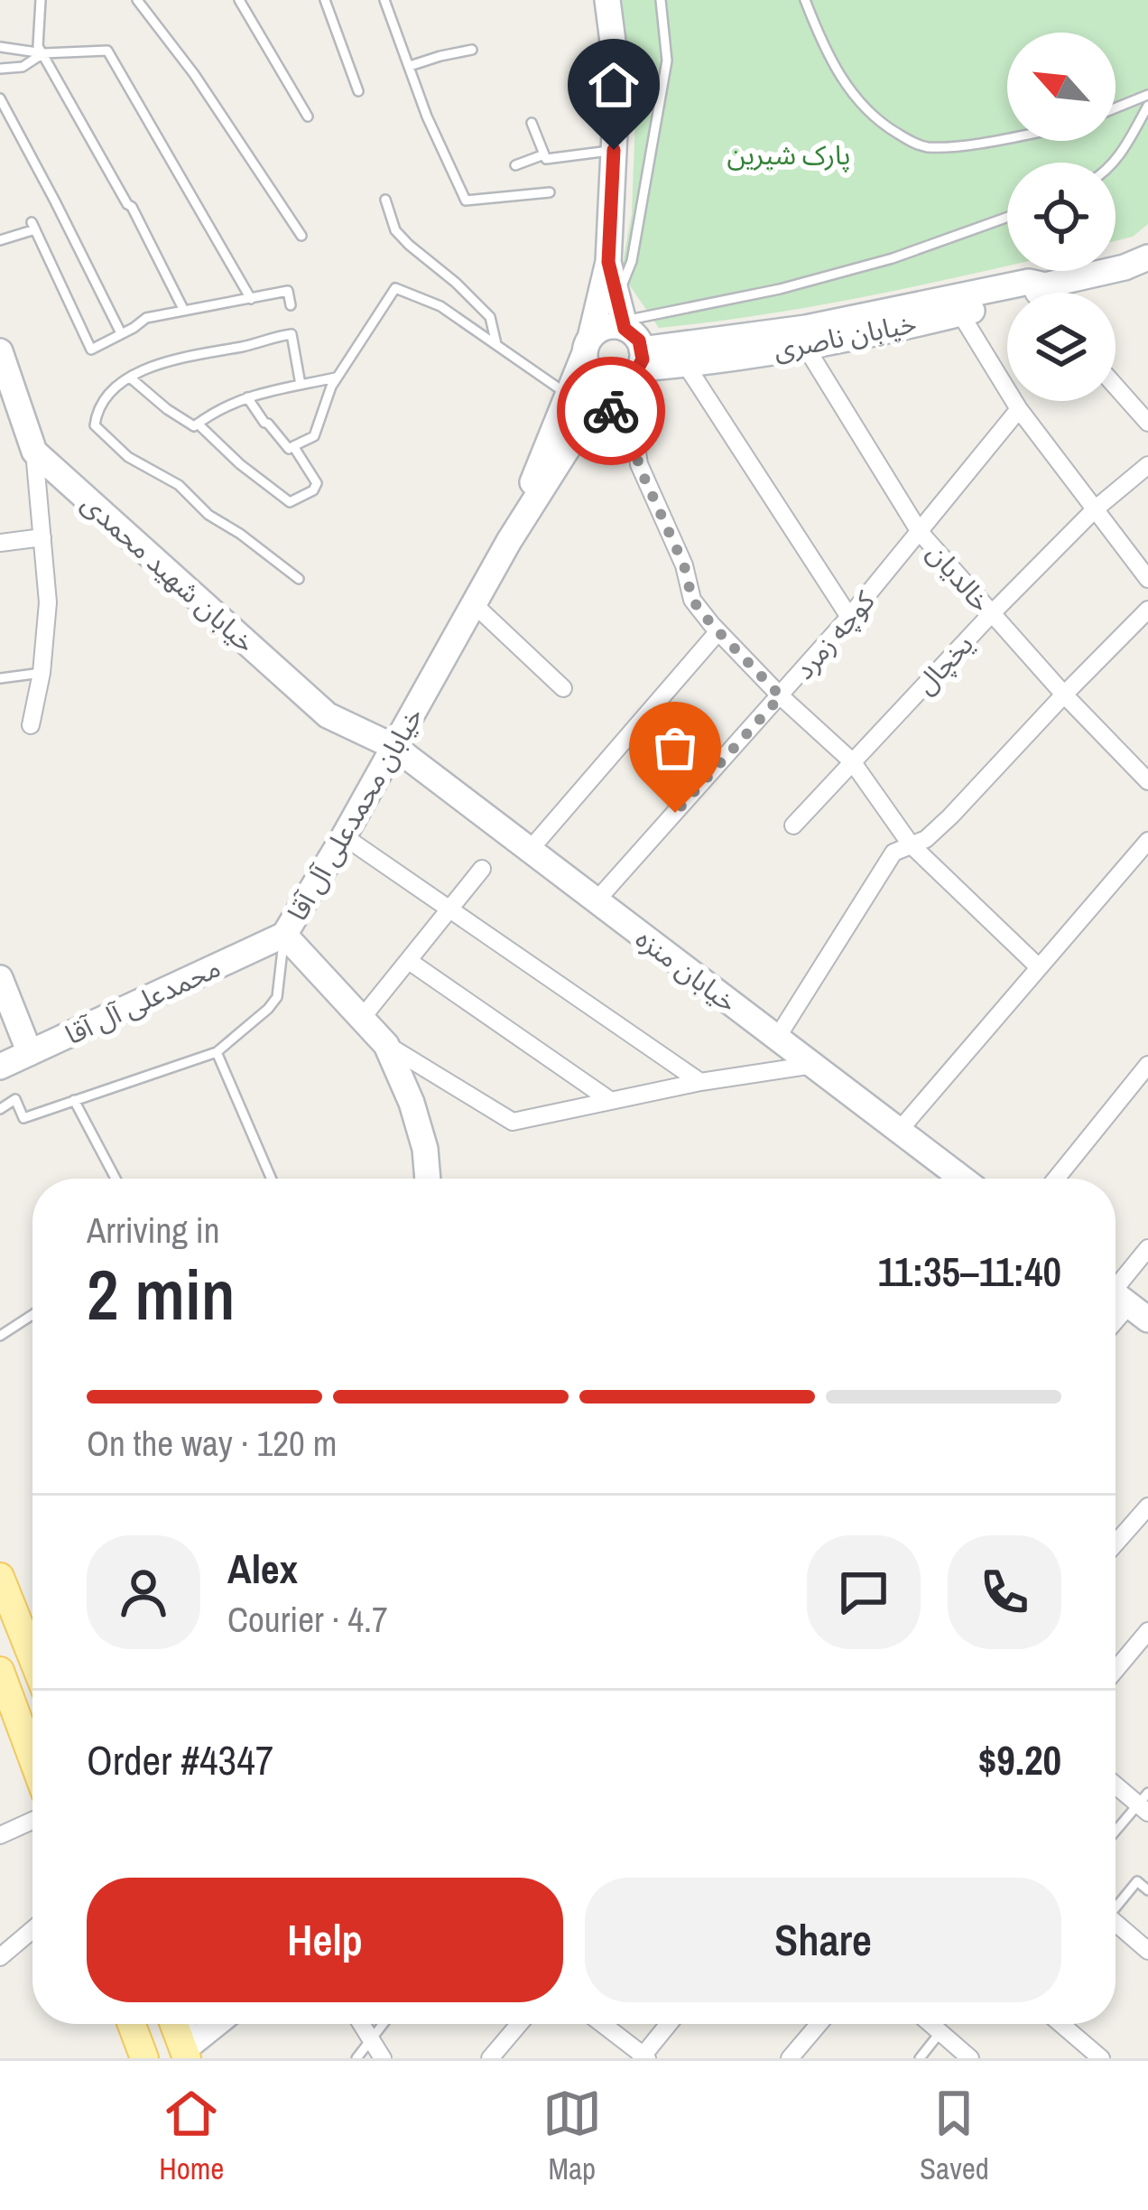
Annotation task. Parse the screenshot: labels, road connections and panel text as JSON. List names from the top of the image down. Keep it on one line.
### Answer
{"streets":{"street":["خیابان ناصری","خیابان شهید محمدی","خالدیان","کوچه زمرد","یخچال","خیابان محمدعلی آل آقا","خیابان منزه","محمدعلی آل آقا"]},"crossings":[["خیابان ناصری","خالدیان"],["خیابان شهید محمدی","خیابان محمدعلی آل آقا"],["خیابان شهید محمدی","خیابان منزه"],["خالدیان","کوچه زمرد"],["خالدیان","یخچال"],["کوچه زمرد","خیابان منزه"],["خیابان محمدعلی آل آقا","خیابان منزه"],["خیابان محمدعلی آل آقا","محمدعلی آل آقا"]],"parks":["پارک شیرین"],"north":"top left","page":{"heading":["2 min","Arriving in","11:35–11:40"],"panel":["Alex","Courier · 4.7","Order #4347","$9.20"],"bar":"On the way · 120 m","buttons":["Help","Share"],"tabs":["Home","Map","Saved"]}}
